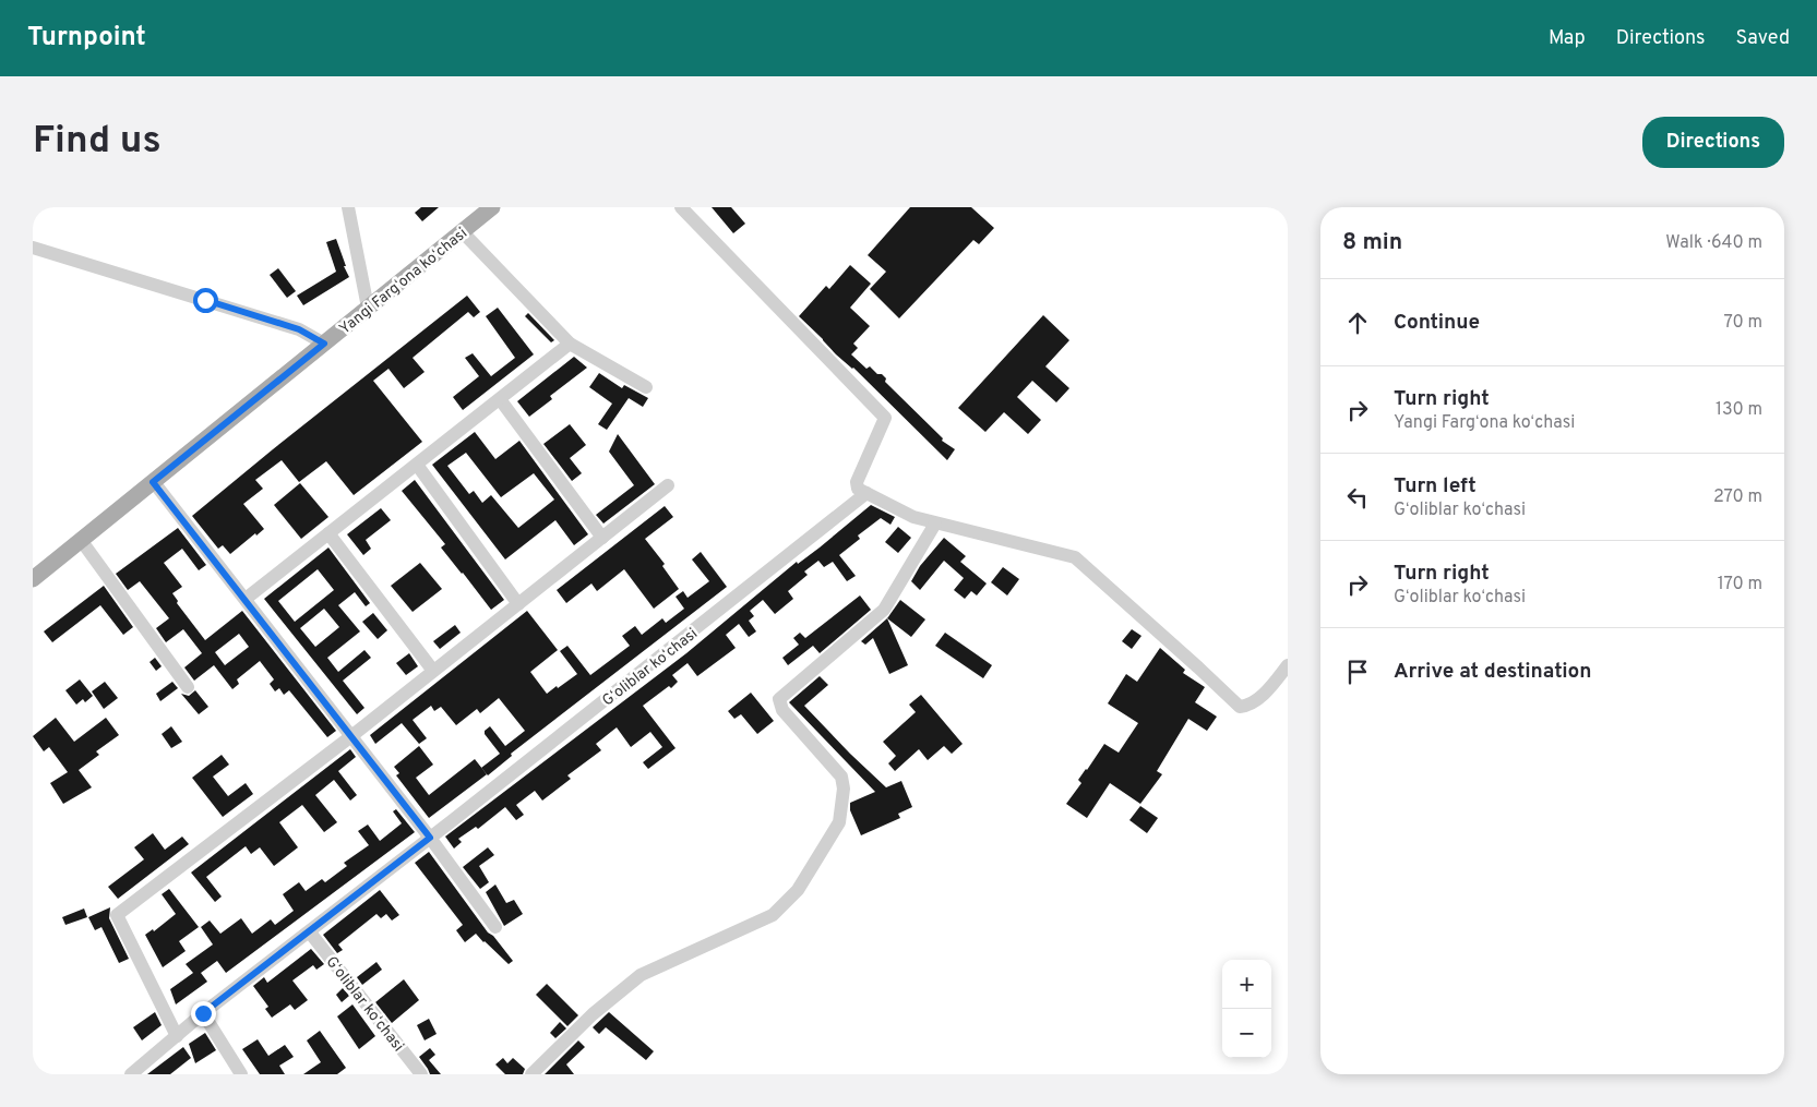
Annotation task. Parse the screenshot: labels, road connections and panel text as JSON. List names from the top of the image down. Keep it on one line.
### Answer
{"streets":{"main road":["Yangi Fargʻona koʻchasi"],"street":["Gʻoliblar koʻchasi"]},"page":{"header":"Turnpoint","nav":["Map","Directions","Saved"],"buttons":"Directions","title":"Find us","heading":["8 min","Walk · 640 m"],"list":[["Continue","70 m"],["Turn right","Yangi Fargʻona koʻchasi","130 m"],["Turn left","Gʻoliblar koʻchasi","270 m"],["Turn right","Gʻoliblar koʻchasi","170 m"],"Arrive at destination"],"map_buttons":["+","−"]}}
